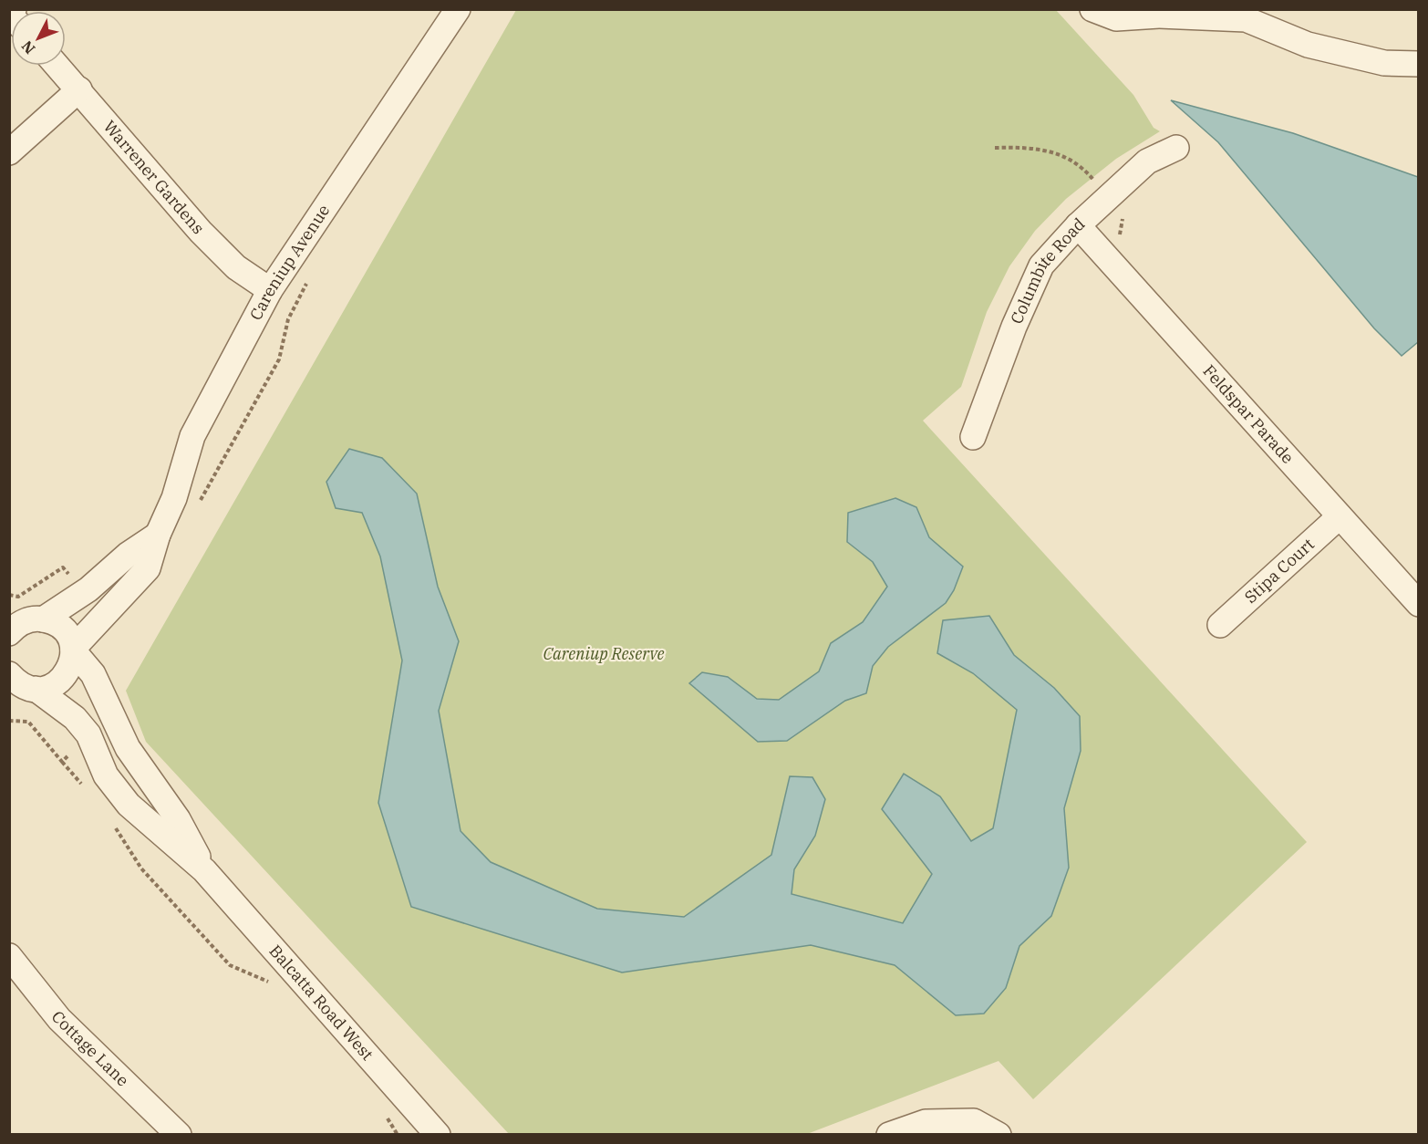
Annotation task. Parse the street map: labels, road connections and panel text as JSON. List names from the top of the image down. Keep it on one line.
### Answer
{"streets":{"street":["Warrener Gardens","Careniup Avenue","Columbite Road","Feldspar Parade","Stipa Court","Balcatta Road West","Cottage Lane"]},"crossings":[["Warrener Gardens","Careniup Avenue"],["Careniup Avenue","Balcatta Road West"],["Columbite Road","Feldspar Parade"],["Feldspar Parade","Stipa Court"]],"parks":["Careniup Reserve"],"north":"bottom left"}
